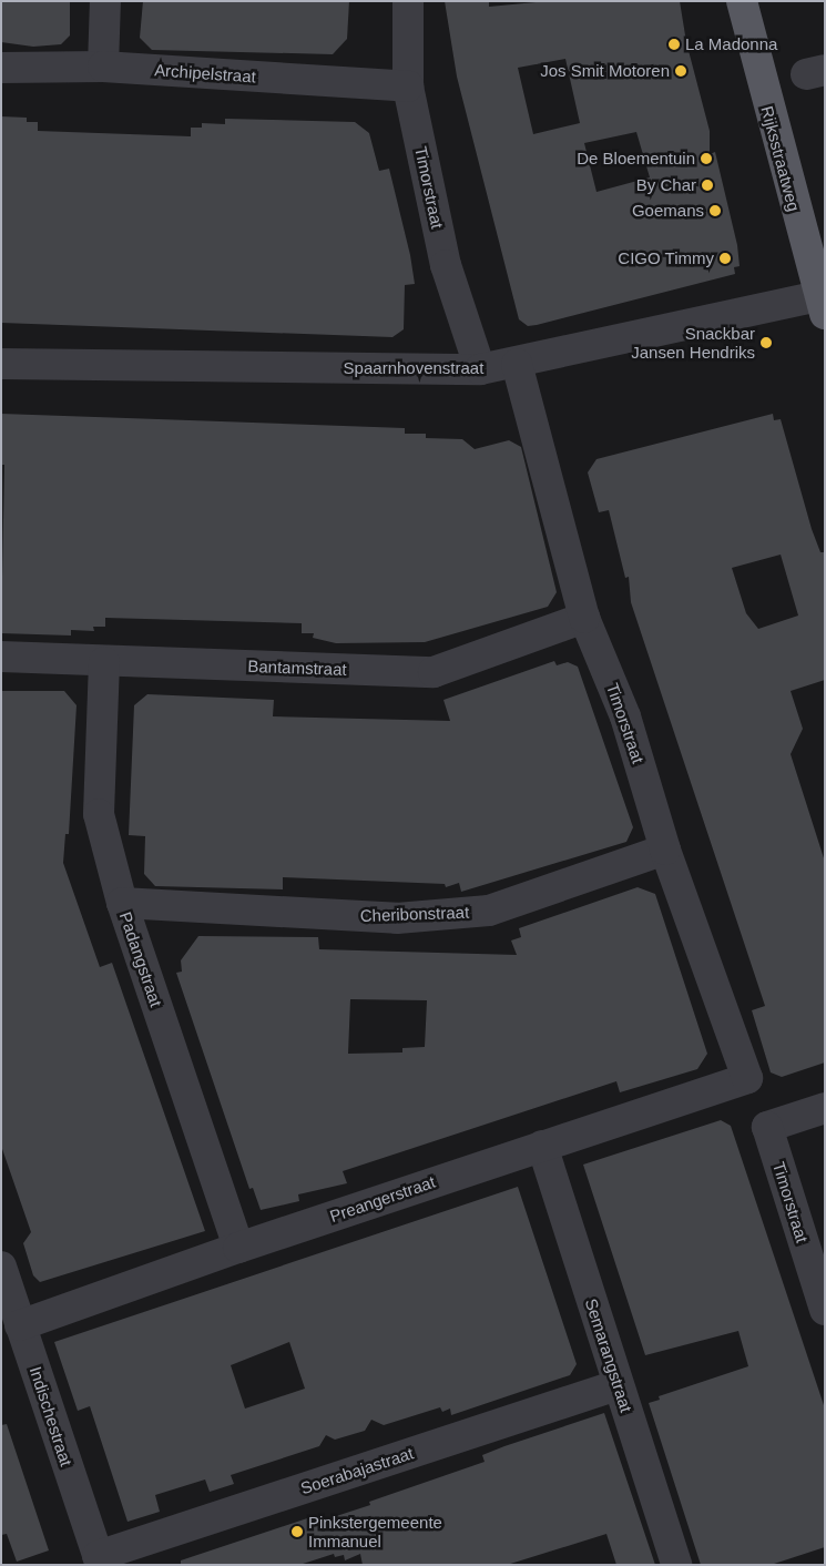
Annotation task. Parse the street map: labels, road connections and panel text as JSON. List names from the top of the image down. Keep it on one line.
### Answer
{"streets":{"main road":["Rijksstraatweg"],"street":["Archipelstraat","Timorstraat","Spaarnhovenstraat","Bantamstraat","Cheribonstraat","Padangstraat","Preangerstraat","Semarangstraat","Indischestraat","Soerabajastraat"]},"crossings":[["Archipelstraat","Timorstraat"],["Rijksstraatweg","Spaarnhovenstraat"],["Timorstraat","Spaarnhovenstraat"],["Timorstraat","Bantamstraat"],["Timorstraat","Cheribonstraat"],["Timorstraat","Preangerstraat"],["Bantamstraat","Padangstraat"],["Cheribonstraat","Padangstraat"],["Padangstraat","Preangerstraat"],["Preangerstraat","Semarangstraat"],["Preangerstraat","Indischestraat"],["Semarangstraat","Soerabajastraat"],["Indischestraat","Soerabajastraat"]],"places":["La Madonna","Jos Smit Motoren","De Bloementuin","By Char","Goemans","CIGO Timmy","Snackbar Jansen Hendriks","Pinkstergemeente Immanuel"]}
